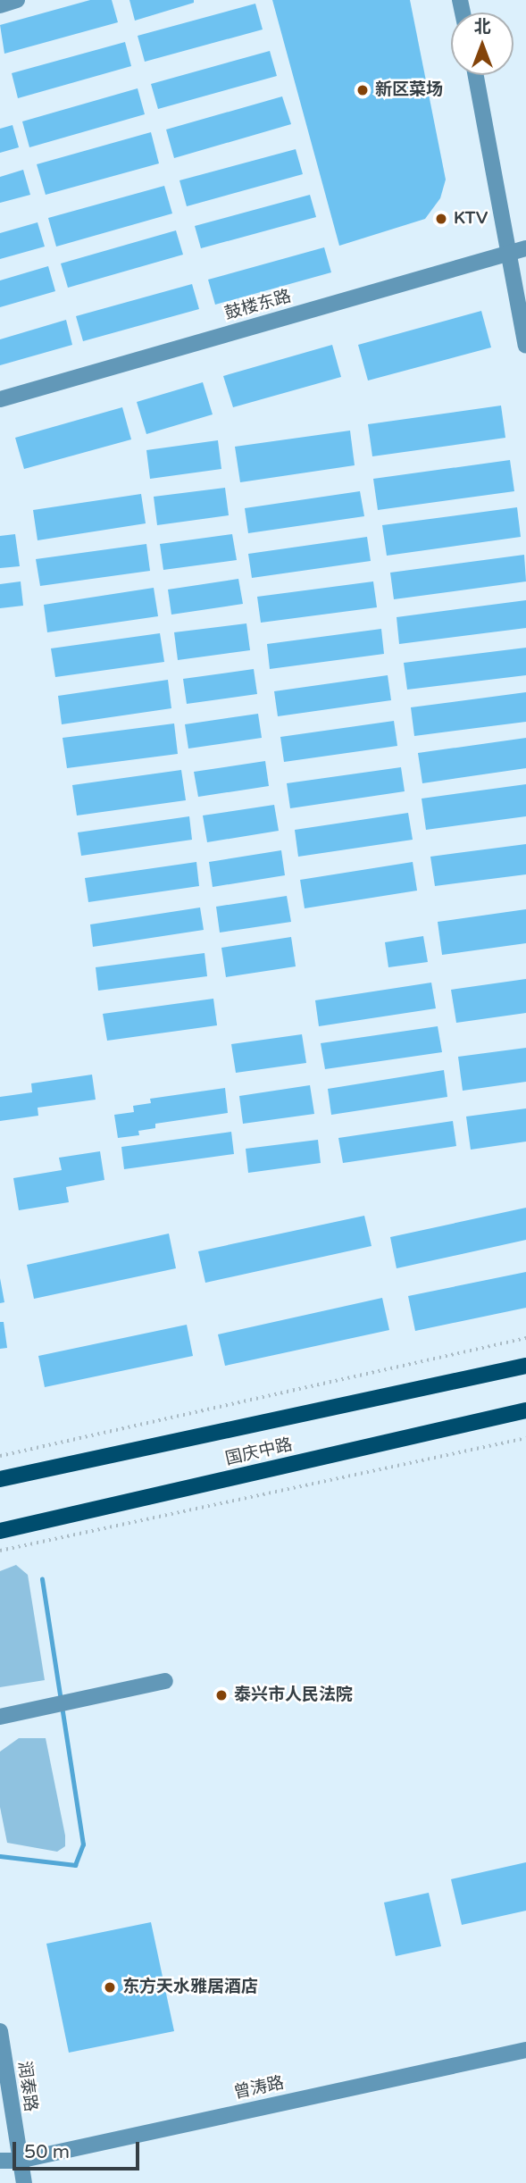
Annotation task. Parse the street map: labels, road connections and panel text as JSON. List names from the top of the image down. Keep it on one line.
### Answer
{"streets":{"main road":["国庆中路"],"street":["鼓楼东路","润泰路","曾涛路"]},"crossings":[["润泰路","曾涛路"]],"places":["新区菜场","KTV","泰兴市人民法院","东方天水雅居酒店"],"scale_bar":"50 m","north":"top"}
